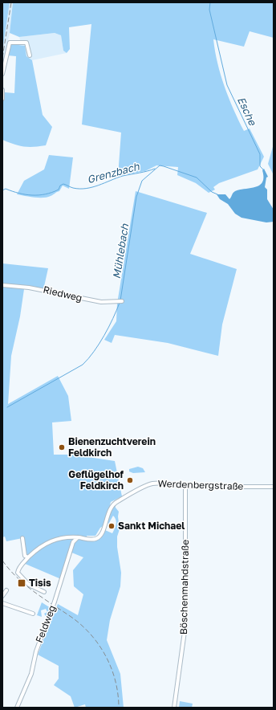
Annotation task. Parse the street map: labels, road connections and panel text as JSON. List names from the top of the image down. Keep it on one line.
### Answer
{"streets":{"street":["Riedweg","Werdenbergstraße","Böschenmahdstraße","Feldweg"]},"crossings":[["Werdenbergstraße","Böschenmahdstraße"]],"water":["Esche","Grenzbach","Mühlebach"],"places":{"other":["Bienenzuchtverein Feldkirch","Geflügelhof Feldkirch","Sankt Michael"],"transit":["Tisis"]}}
